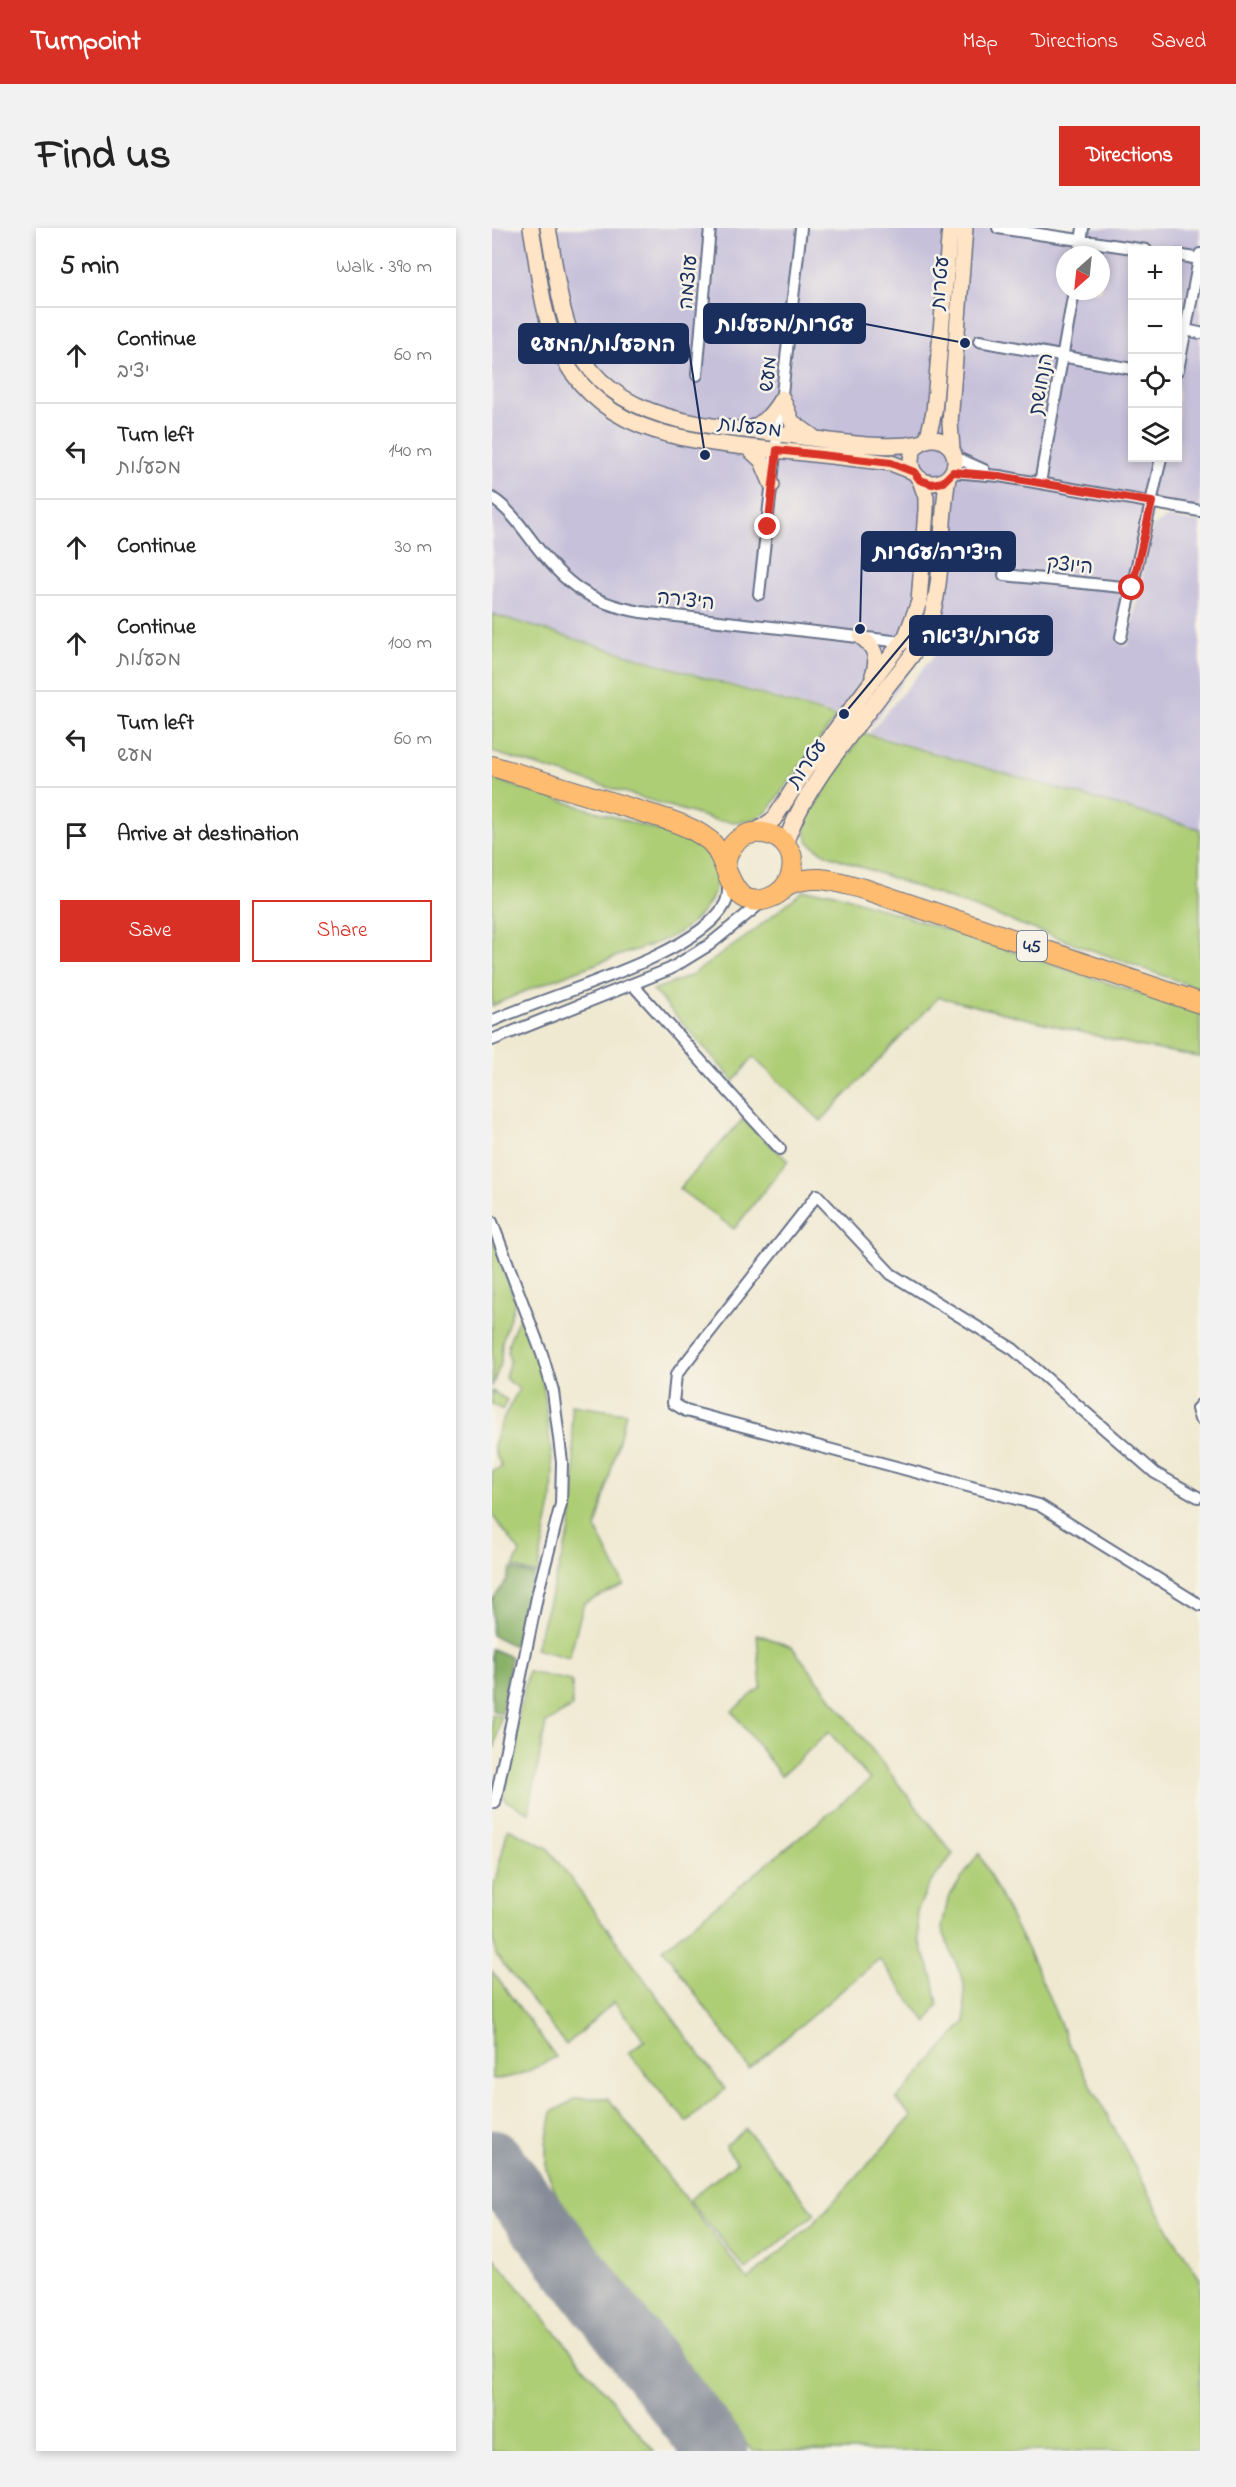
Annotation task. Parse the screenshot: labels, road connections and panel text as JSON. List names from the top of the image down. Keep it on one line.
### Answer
{"streets":{"highway":["45"],"street":["עוצמה","עטרות","מעש","הנחושת","מפעלות","היוצק","היצירה"]},"crossings":[["עטרות","מפעלות"],["עטרות","היצירה"],["עטרות","45"],["מעש","מפעלות"]],"places":["עטרות/מפעלות","המפעלות/המעש","היצירה/עטרות","עטרות/יציאה"],"north":"bottom left","page":{"header":"Turnpoint","nav":["Map","Directions","Saved"],"title":"Find us","buttons":["Directions",["Save","Share"]],"heading":["5 min","Walk · 390 m"],"map_buttons":["+","−"],"list":[["Continue","יציב","60 m"],["Turn left","מפעלות","140 m"],["Continue","30 m"],["Continue","מפעלות","100 m"],["Turn left","מעש","60 m"],"Arrive at destination"]}}
